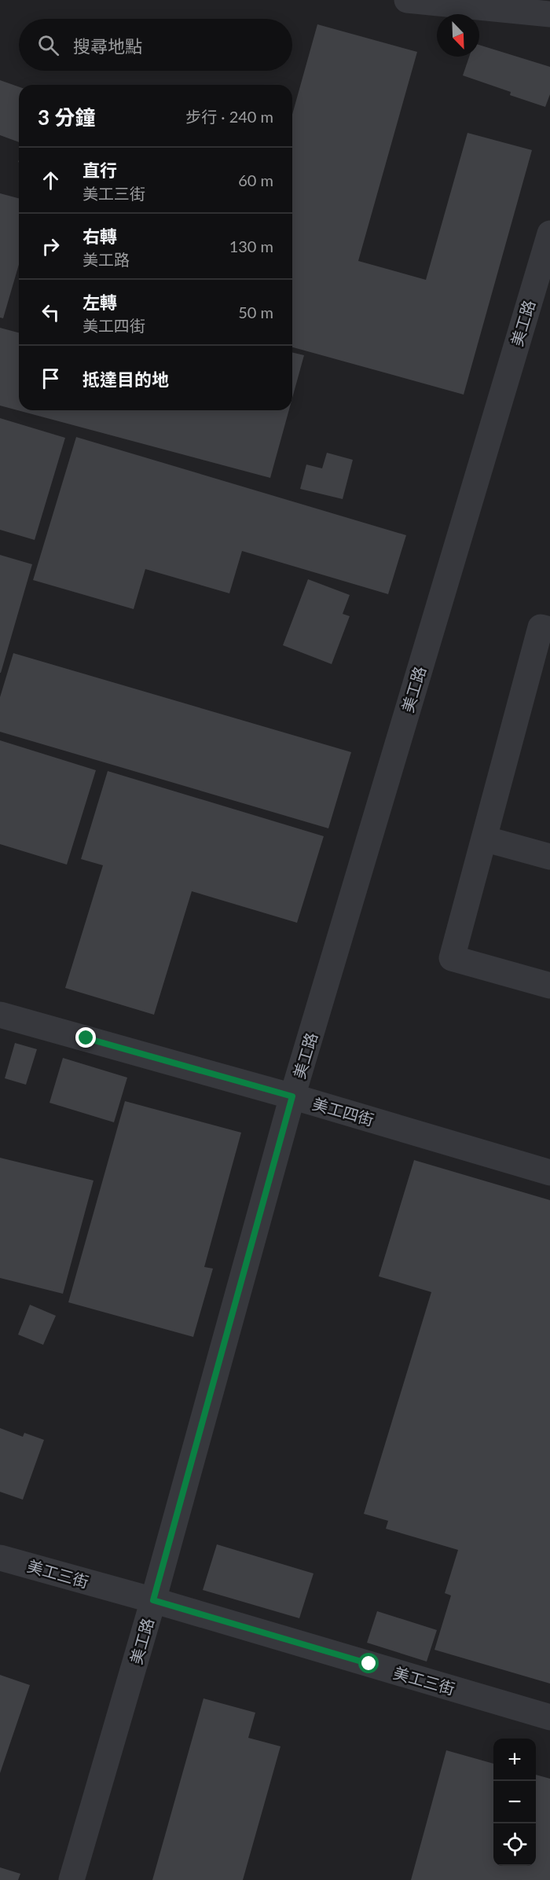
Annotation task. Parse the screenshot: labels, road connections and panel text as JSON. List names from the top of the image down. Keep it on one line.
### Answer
{"streets":{"street":["美工路","美工四街","美工三街"]},"crossings":[["美工路","美工四街"],["美工路","美工三街"]],"north":"bottom right","page":{"search":"搜尋地點","heading":["3 分鐘","步行 · 240 m"],"list":[["直行","美工三街","60 m"],["右轉","美工路","130 m"],["左轉","美工四街","50 m"],"抵達目的地"],"map_buttons":["+","−"]}}
